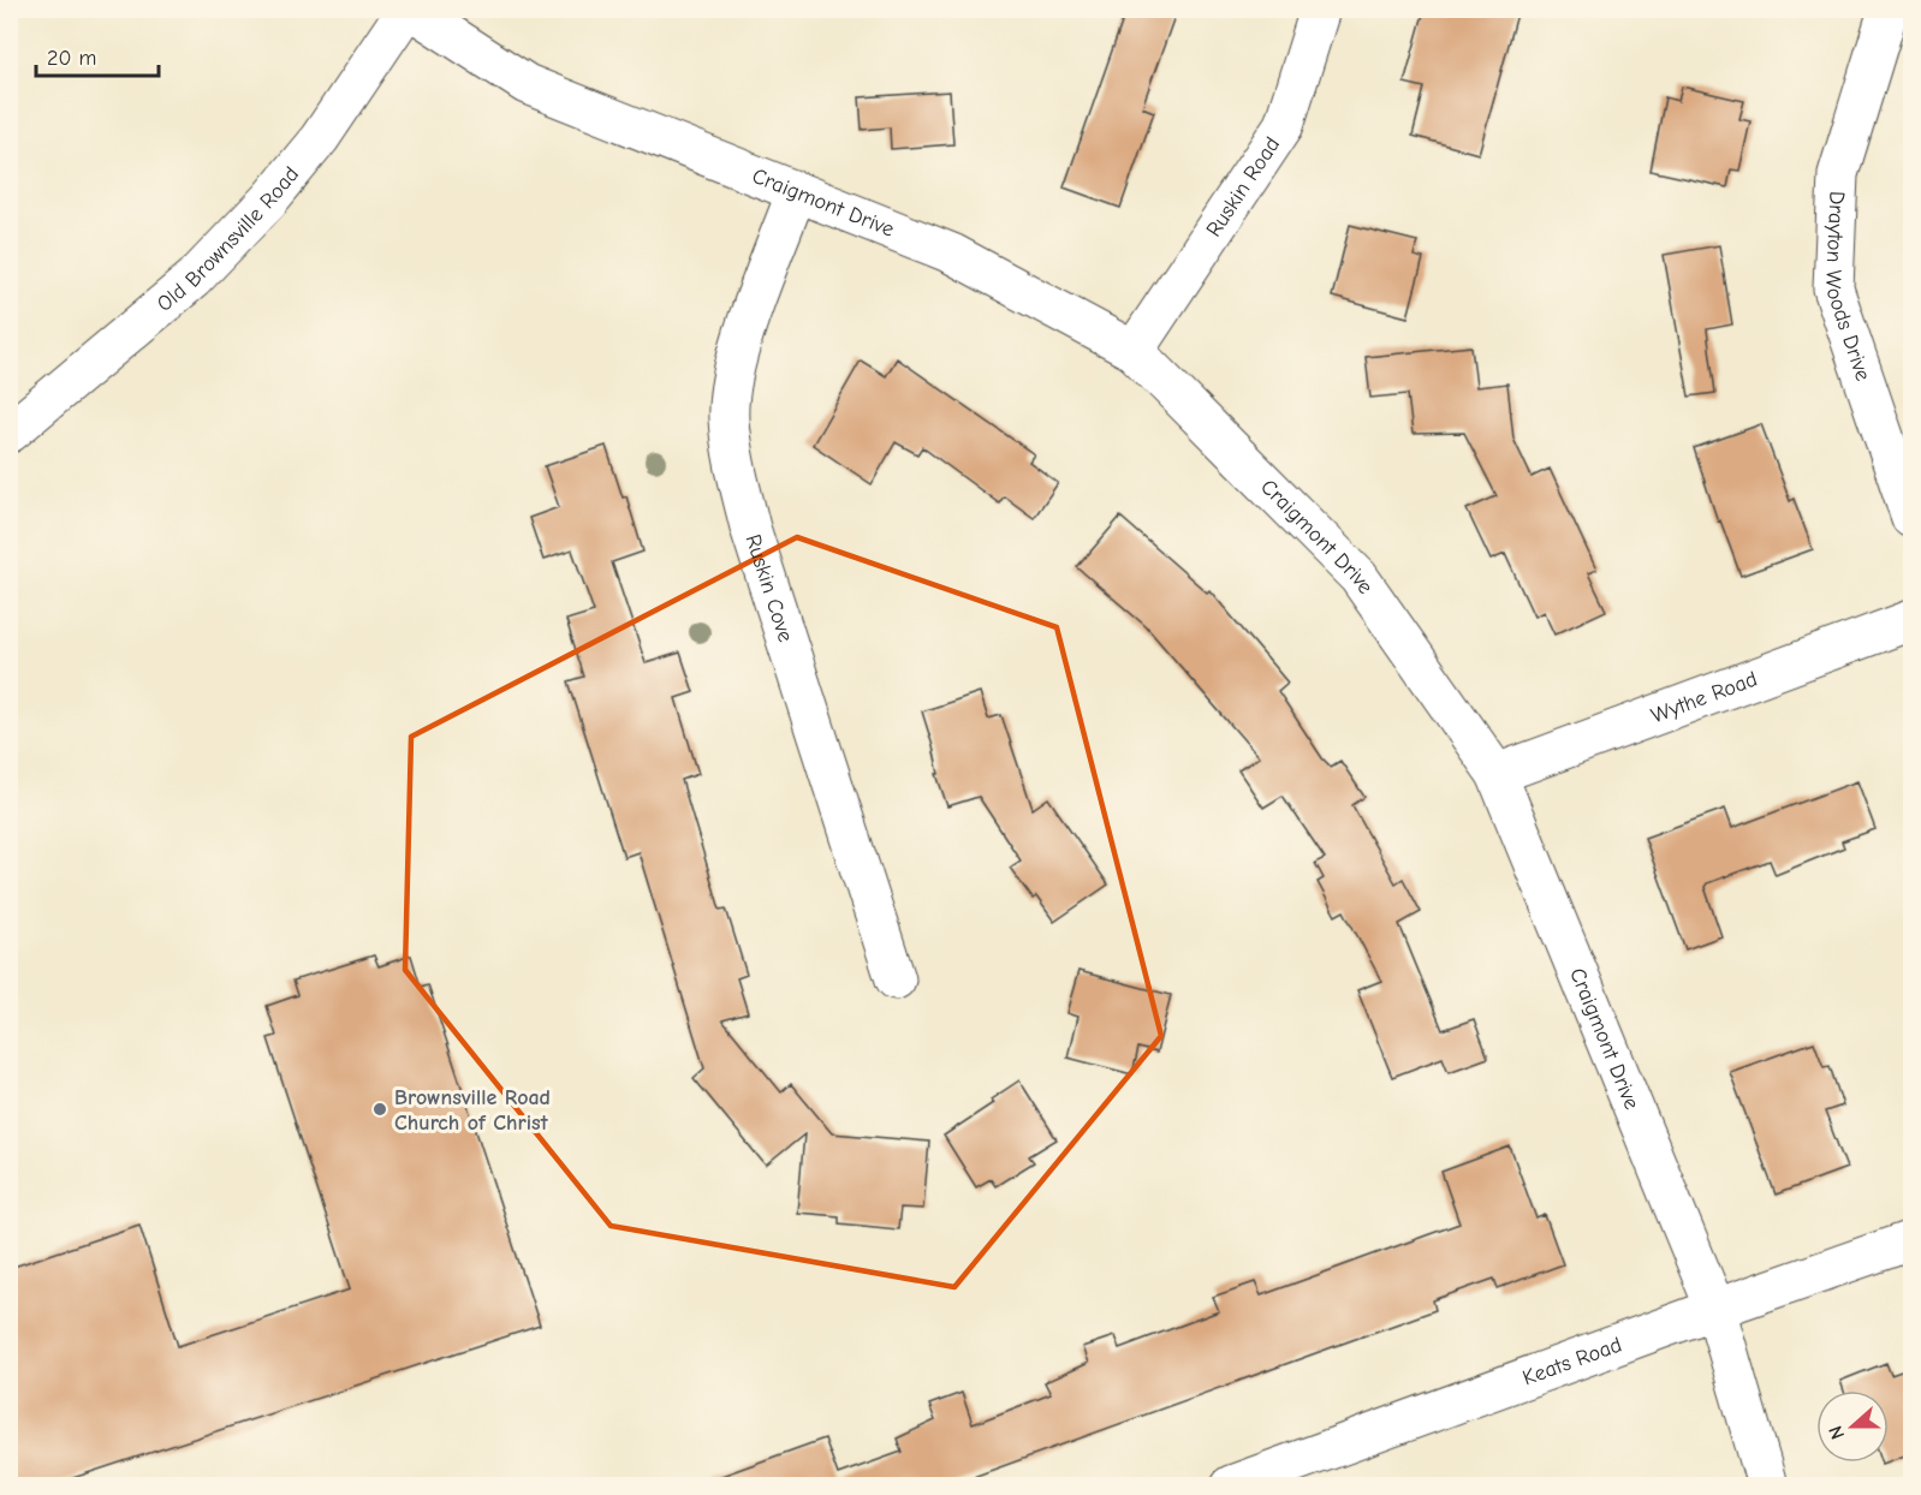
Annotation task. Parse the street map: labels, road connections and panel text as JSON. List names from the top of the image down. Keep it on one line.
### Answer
{"streets":{"street":["Ruskin Road","Craigmont Drive","Old Brownsville Road","Drayton Woods Drive","Ruskin Cove","Wythe Road","Keats Road"]},"crossings":[["Ruskin Road","Craigmont Drive"],["Craigmont Drive","Old Brownsville Road"],["Craigmont Drive","Ruskin Cove"],["Craigmont Drive","Wythe Road"],["Craigmont Drive","Keats Road"]],"places":["Brownsville Road Church of Christ"],"scale_bar":"20 m","north":"left"}
